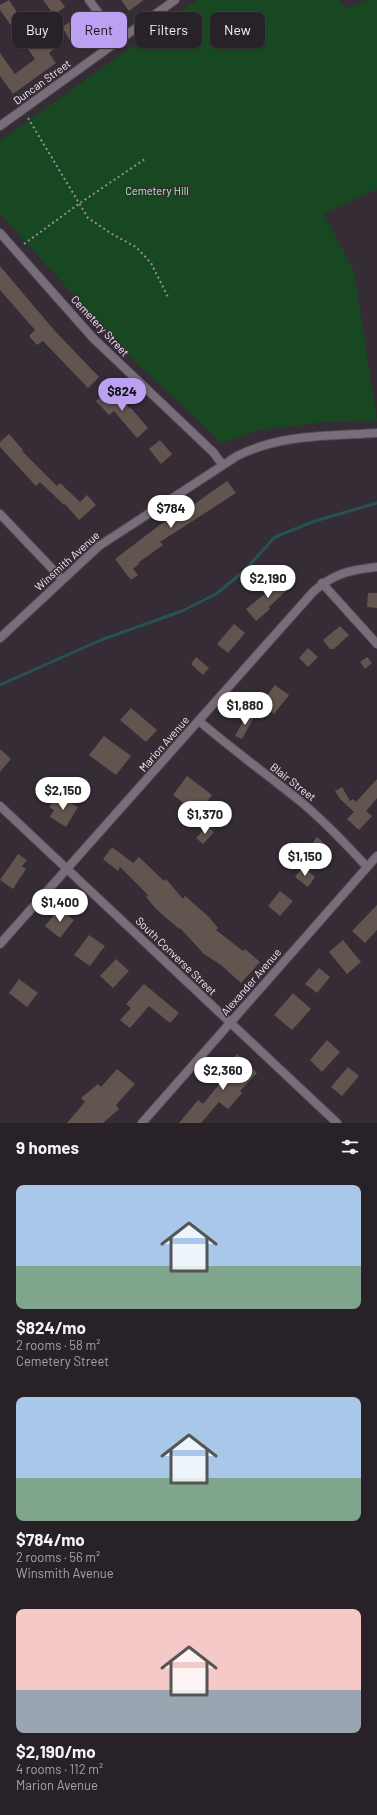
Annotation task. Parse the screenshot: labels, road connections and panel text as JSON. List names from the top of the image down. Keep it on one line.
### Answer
{"streets":{"street":["Duncan Street","Cemetery Street","Winsmith Avenue","Marion Avenue","Blair Street","South Converse Street","Alexander Avenue"]},"crossings":[["Cemetery Street","Winsmith Avenue"],["Marion Avenue","Blair Street"],["Marion Avenue","South Converse Street"],["Blair Street","Alexander Avenue"],["South Converse Street","Alexander Avenue"]],"parks":["Cemetery Hill"],"page":{"chip":["Buy","Rent","Filters","New"],"price":["$824","$784","$2,190","$1,880","$2,150","$1,370","$1,150","$1,400","$2,360"],"heading":"9 homes","list":[{"name":"$824/mo","note":"2 rooms · 58 m² · Cemetery Street"},{"name":"$784/mo","note":"2 rooms · 56 m² · Winsmith Avenue"},{"name":"$2,190/mo","note":"4 rooms · 112 m² · Marion Avenue"}]}}
